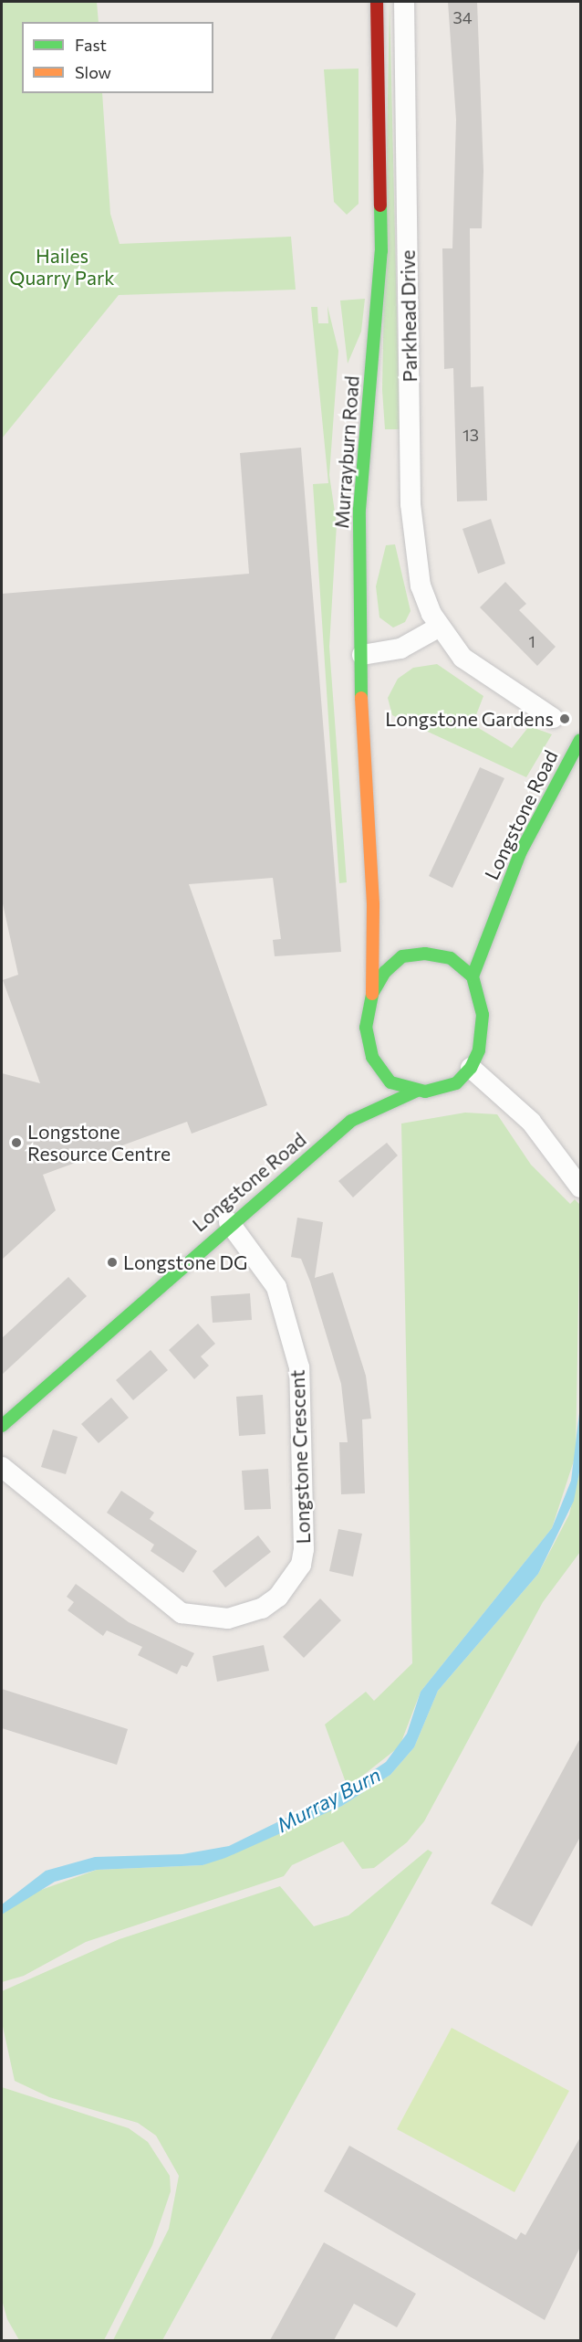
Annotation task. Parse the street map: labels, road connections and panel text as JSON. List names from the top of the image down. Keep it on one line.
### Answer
{"streets":{"street":["Parkhead Drive","Murrayburn Road","Longstone Road","Longstone Crescent"]},"crossings":[["Murrayburn Road","Longstone Road"],["Longstone Road","Longstone Crescent"]],"water":["Murray Burn"],"parks":["Hailes Quarry Park"],"places":["Longstone Gardens","Longstone Resource Centre","Longstone DG"],"house_numbers":["34","13","1"],"legend":["Fast","Slow"]}
